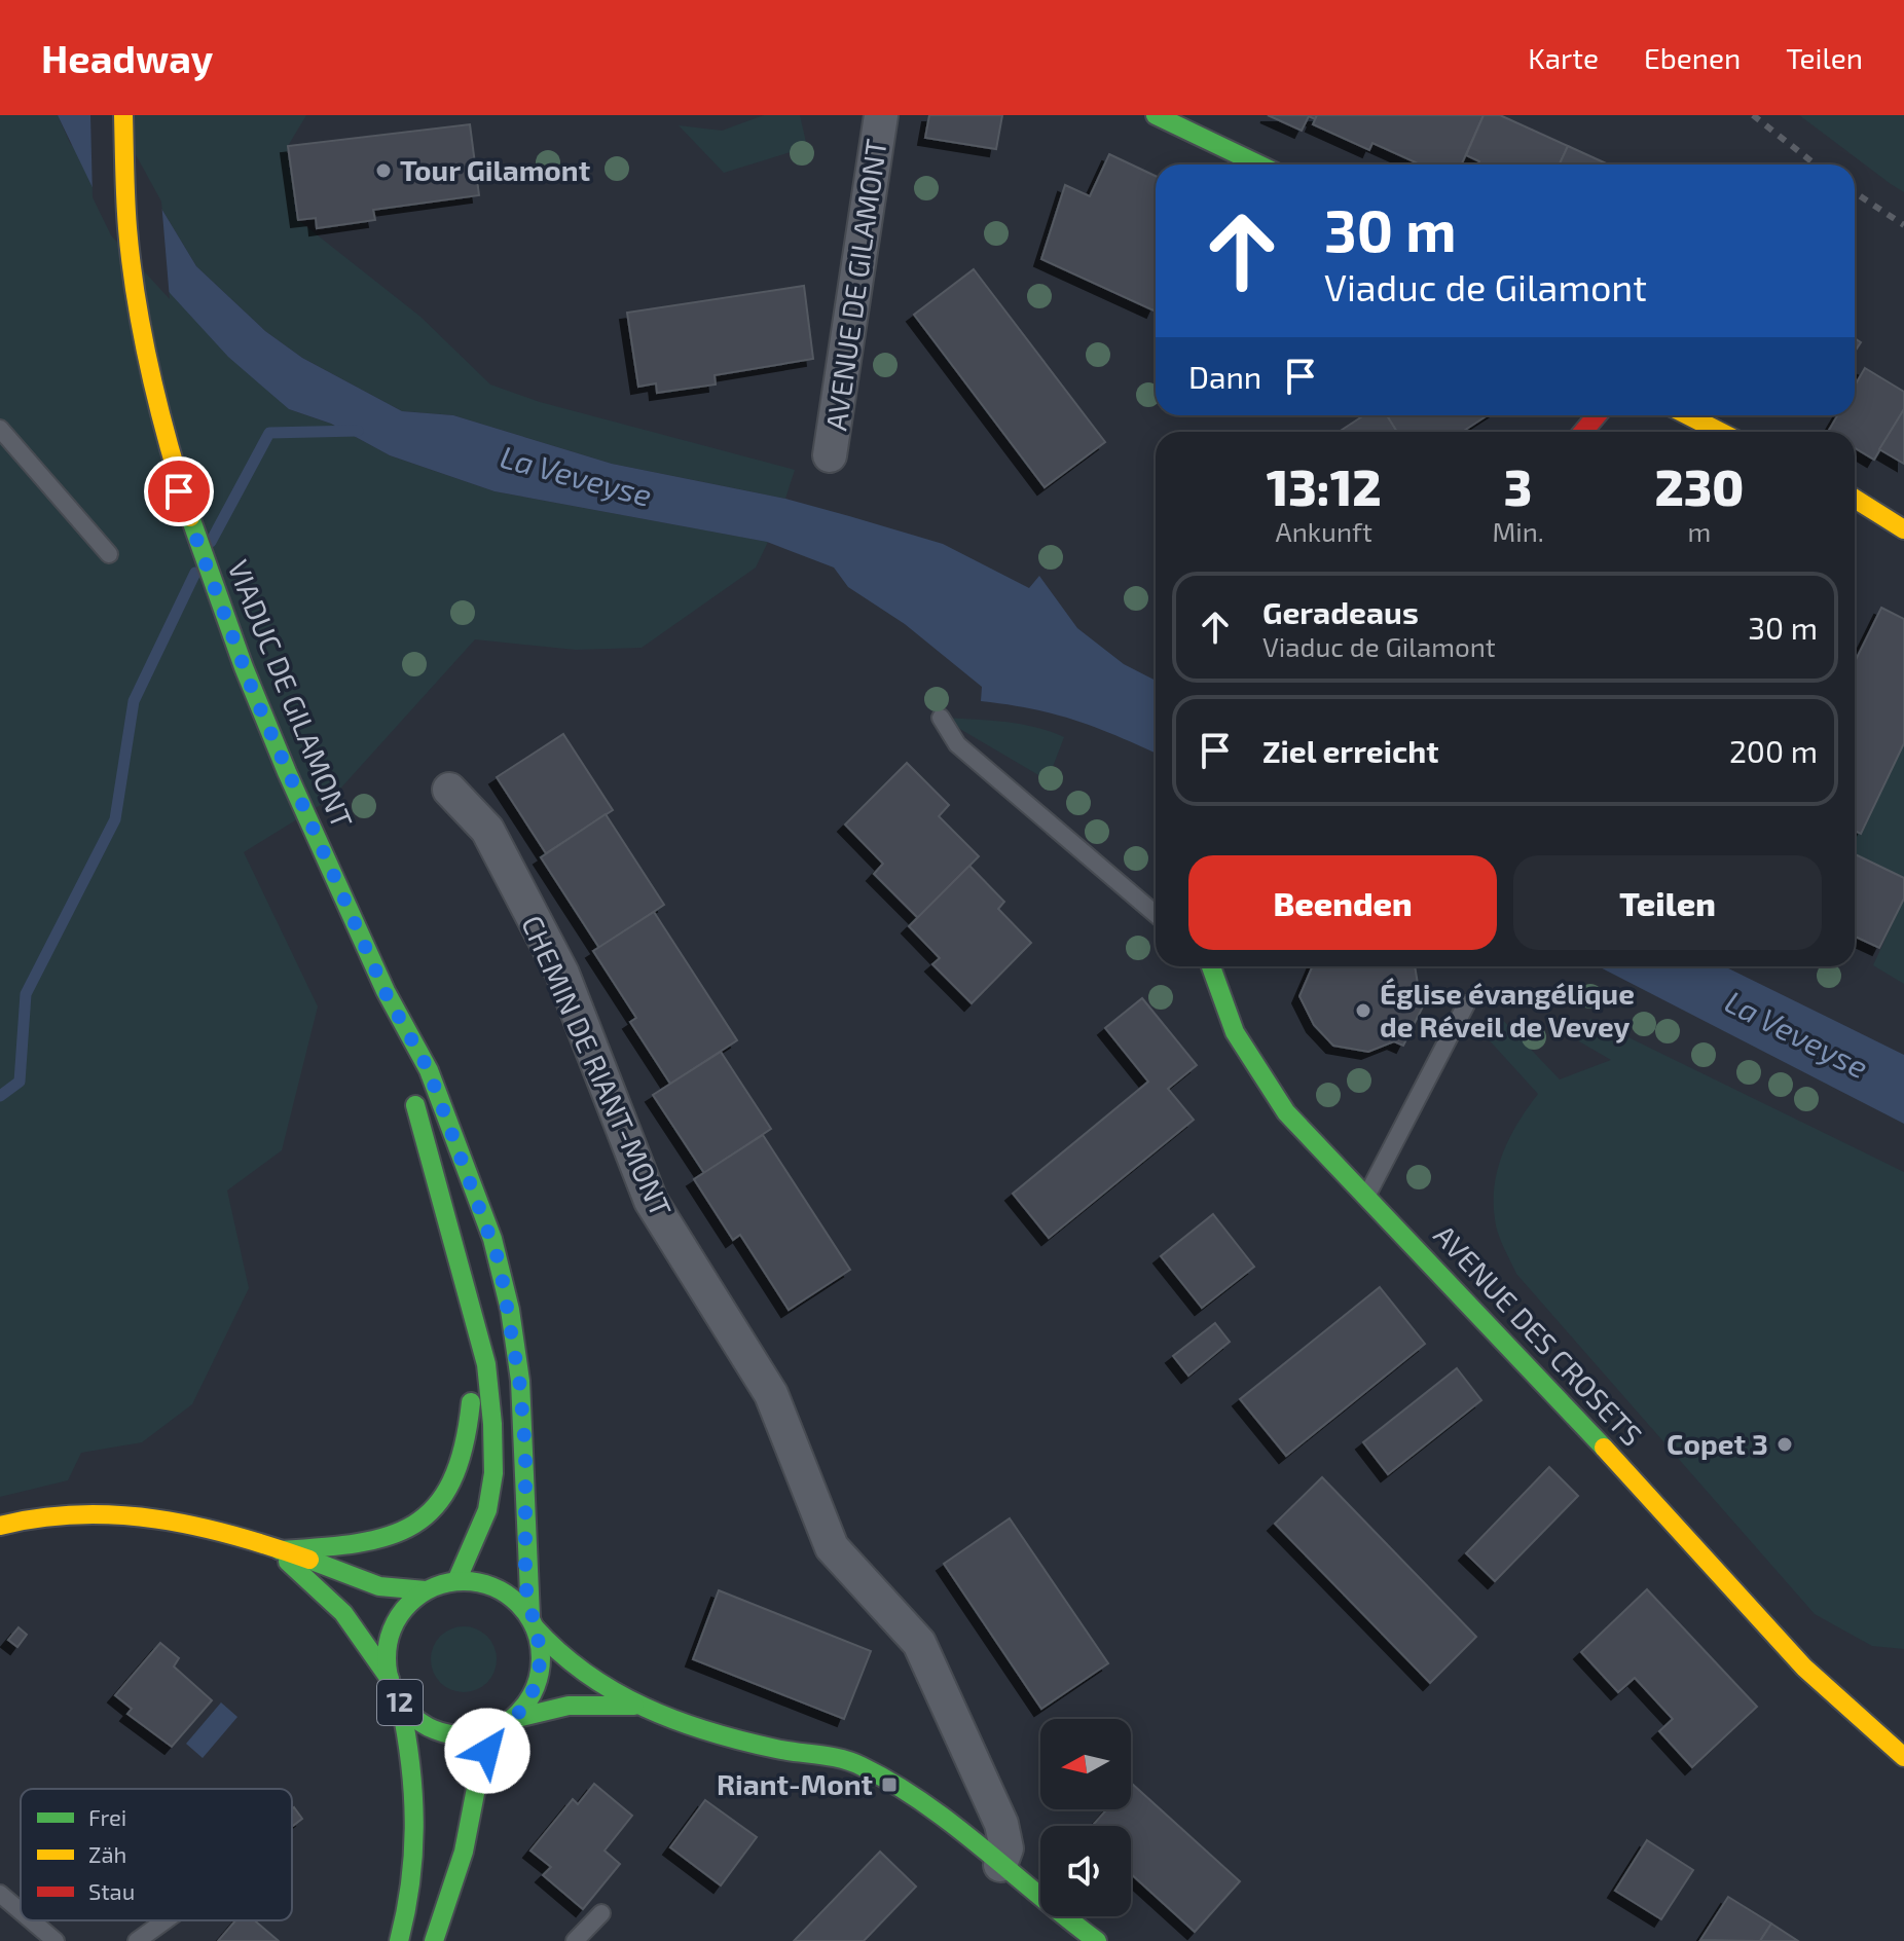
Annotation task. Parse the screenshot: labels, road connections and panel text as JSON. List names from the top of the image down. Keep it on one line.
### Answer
{"streets":{"main road":["VIADUC DE GILAMONT","AVENUE DES CROSETS","12"],"street":["AVENUE DE GILAMONT","CHEMIN DE RIANT-MONT"]},"crossings":[["VIADUC DE GILAMONT","12"]],"water":["La Veveyse"],"places":{"other":["Tour Gilamont","Église évangélique de Réveil de Vevey","Copet 3"],"transit":["Riant-Mont"]},"legend":["Frei","Zäh","Stau"],"north":"left","page":{"header":"Headway","nav":["Karte","Ebenen","Teilen"],"turn":["30 m","Viaduc de Gilamont"],"then":"Dann","eta":["13:12","Ankunft","3","Min.","230","m"],"list":[{"name":"Geradeaus","note":"Viaduc de Gilamont","value":"30 m"},{"name":"Ziel erreicht","value":"200 m"}],"buttons":["Beenden","Teilen"]}}
